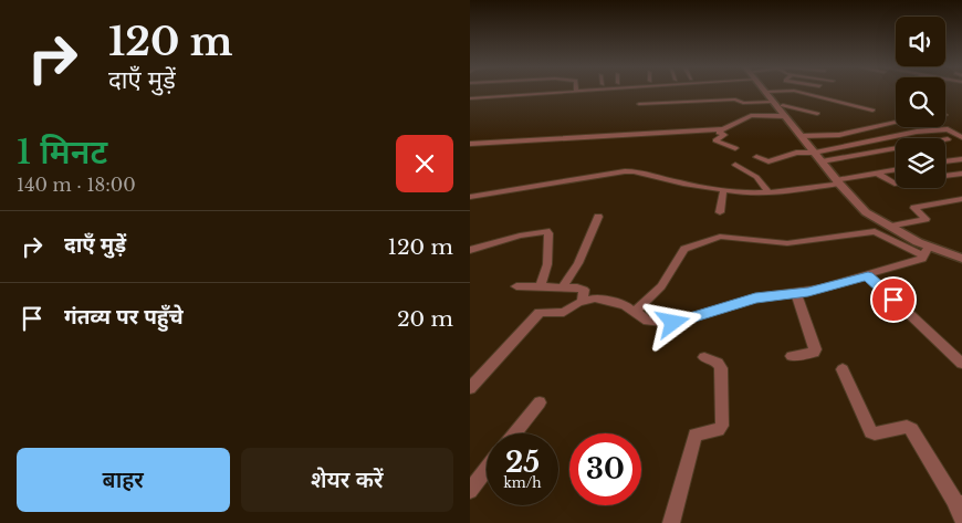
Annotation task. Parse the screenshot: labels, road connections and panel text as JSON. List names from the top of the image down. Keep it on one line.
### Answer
{"page":{"turn":["120 m","दाएँ मुड़ें"],"heading":["1 मिनट","140 m · 18:00"],"list":[{"name":"दाएँ मुड़ें","value":"120 m"},{"name":"गंतव्य पर पहुँचे","value":"20 m"}],"speed":"25 km/h","limit":"30","buttons":["बाहर","शेयर करें"]}}
